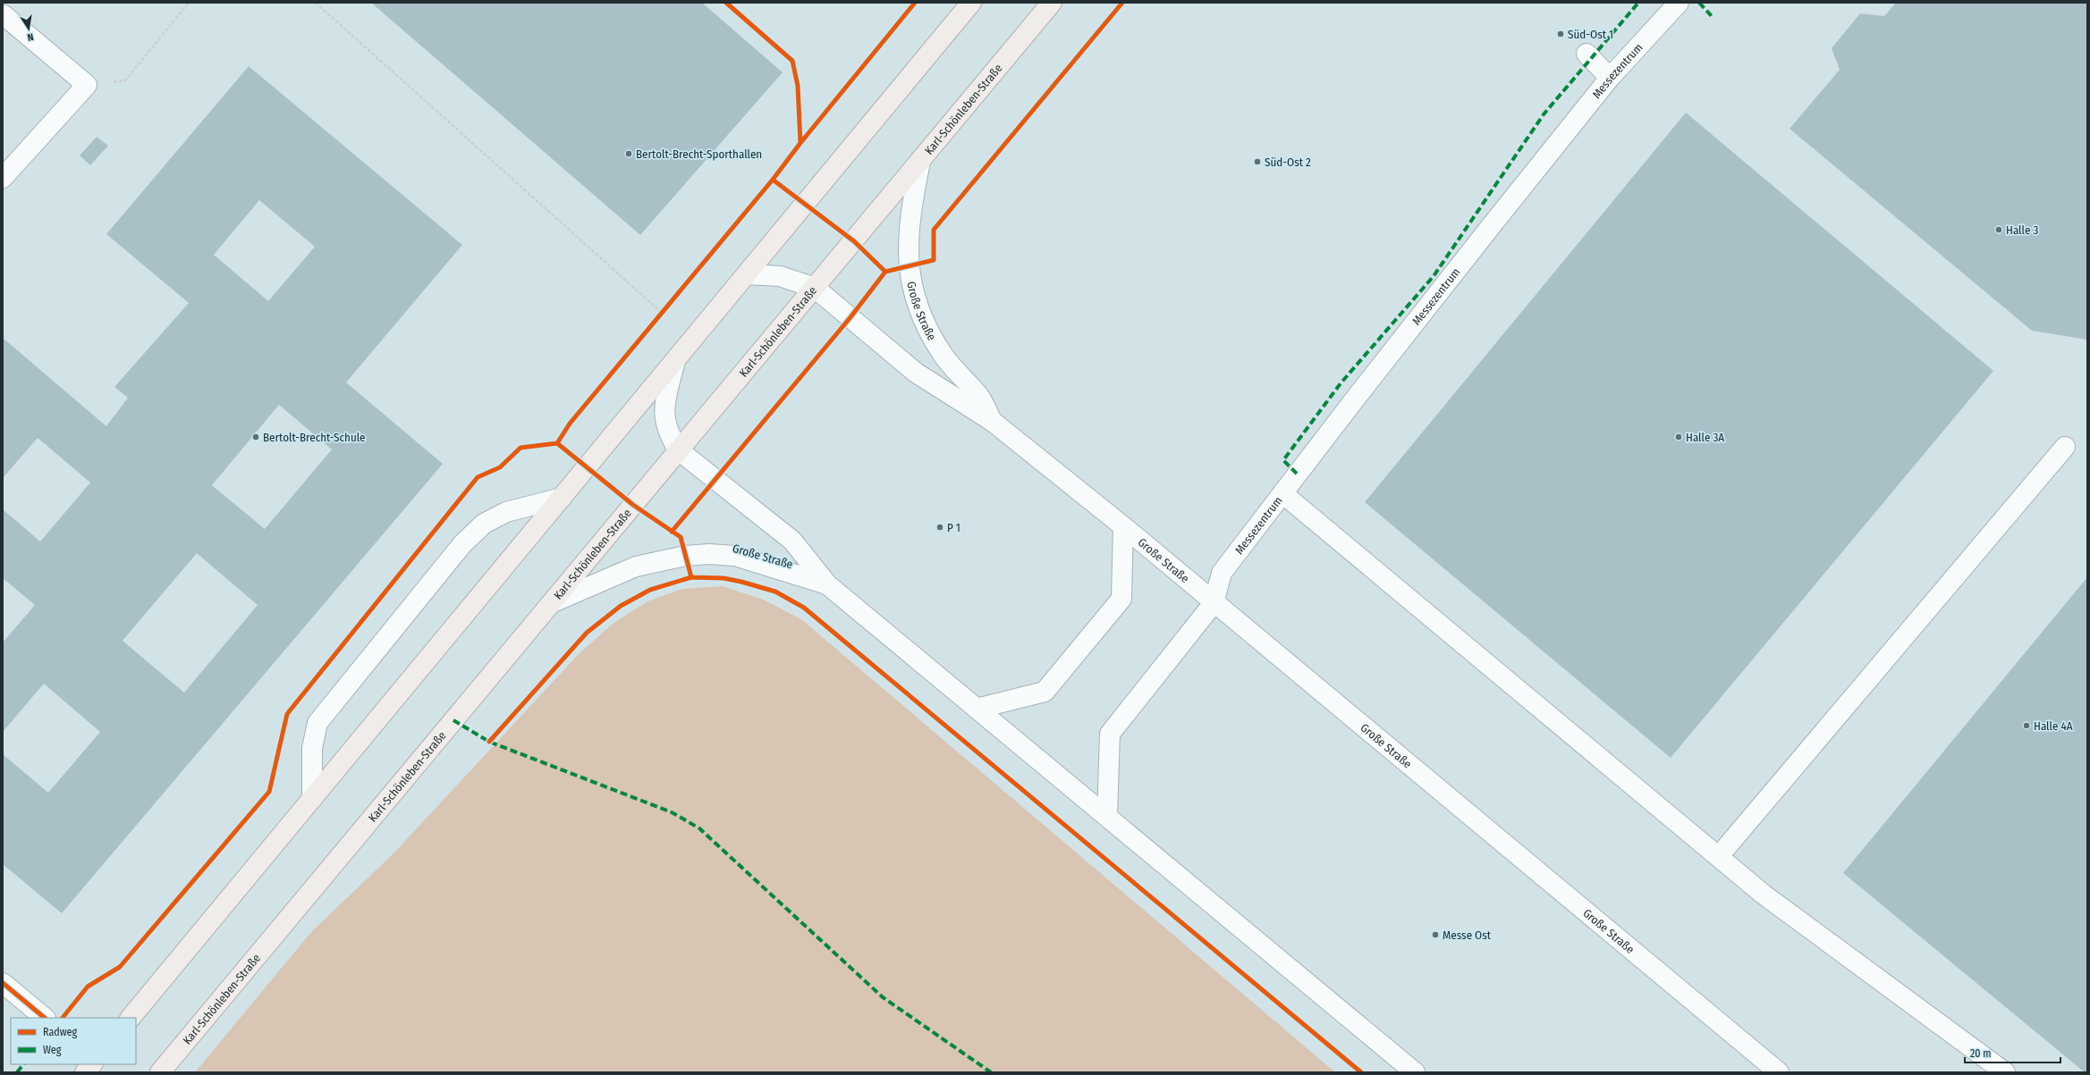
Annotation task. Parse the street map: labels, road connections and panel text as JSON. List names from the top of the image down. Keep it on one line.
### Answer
{"streets":{"main road":["Karl-Schönleben-Straße"],"street":["Messezentrum","Große Straße"]},"crossings":[["Messezentrum","Große Straße"],["Karl-Schönleben-Straße","Große Straße"]],"places":["Süd-Ost 1","Bertolt-Brecht-Sporthallen","Süd-Ost 2","Halle 3","Bertolt-Brecht-Schule","Halle 3A","P 1","Halle 4A","Messe Ost"],"legend":["Radweg","Weg"],"scale_bar":"20 m","north":"bottom"}
